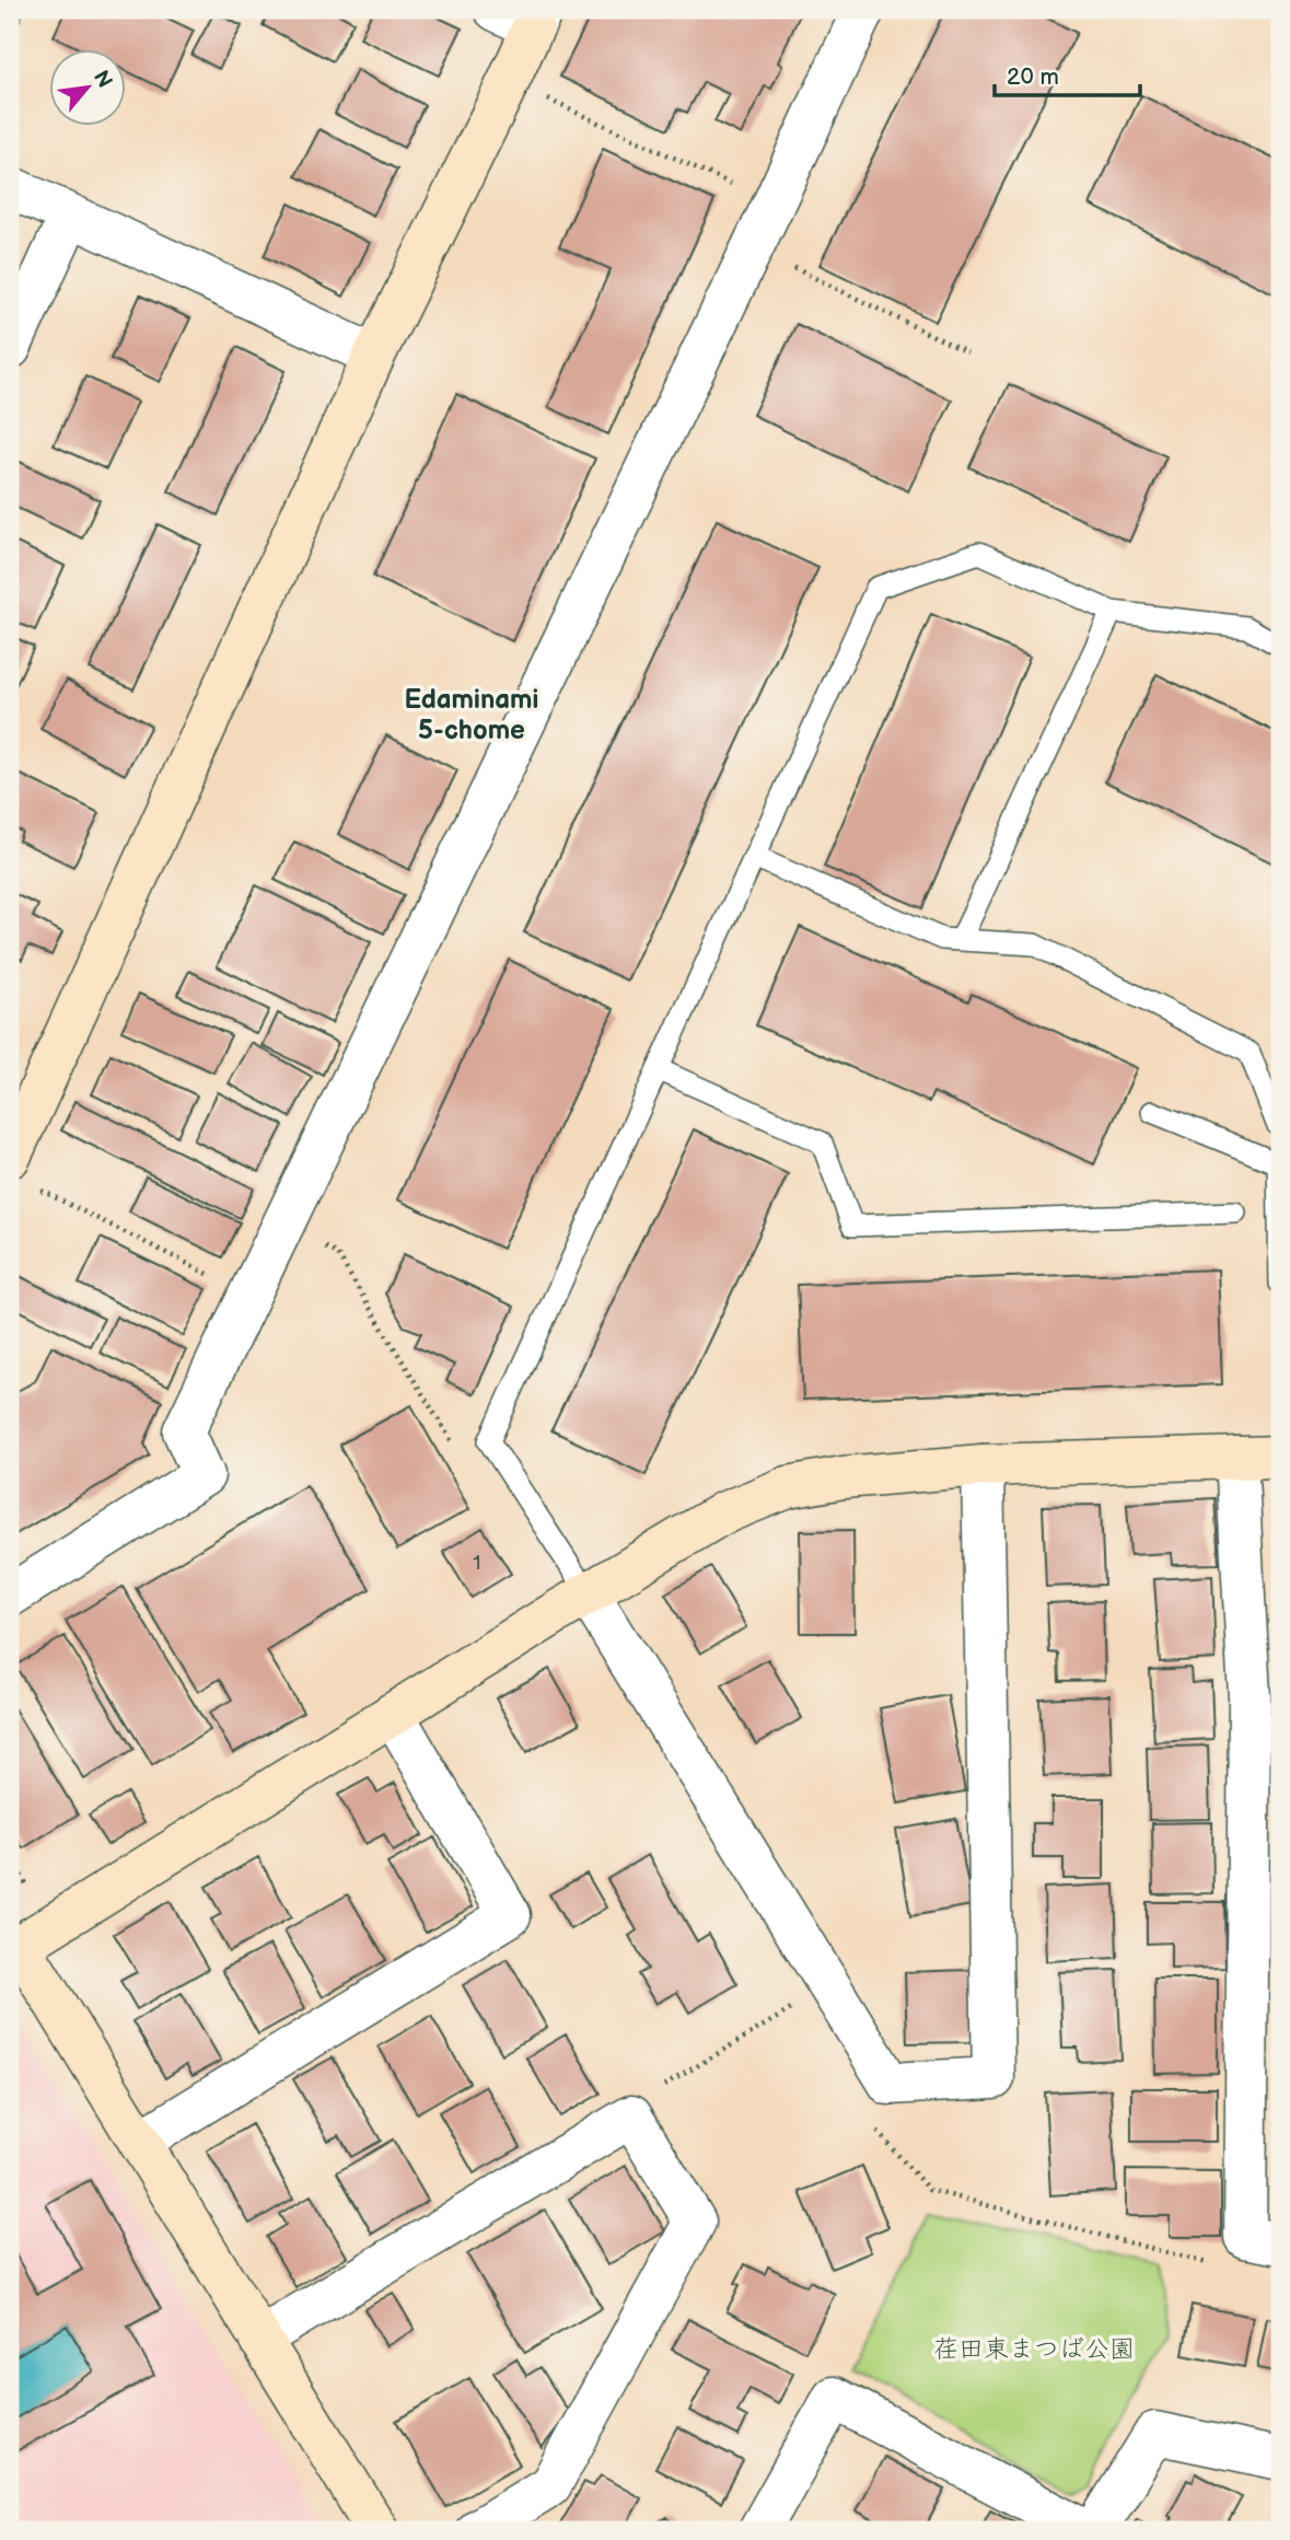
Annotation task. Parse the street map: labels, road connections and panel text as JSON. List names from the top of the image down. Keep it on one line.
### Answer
{"districts":["Edaminami 5-chome"],"parks":["荏田東まつば公園"],"house_numbers":["1"],"scale_bar":"20 m","north":"top right"}
